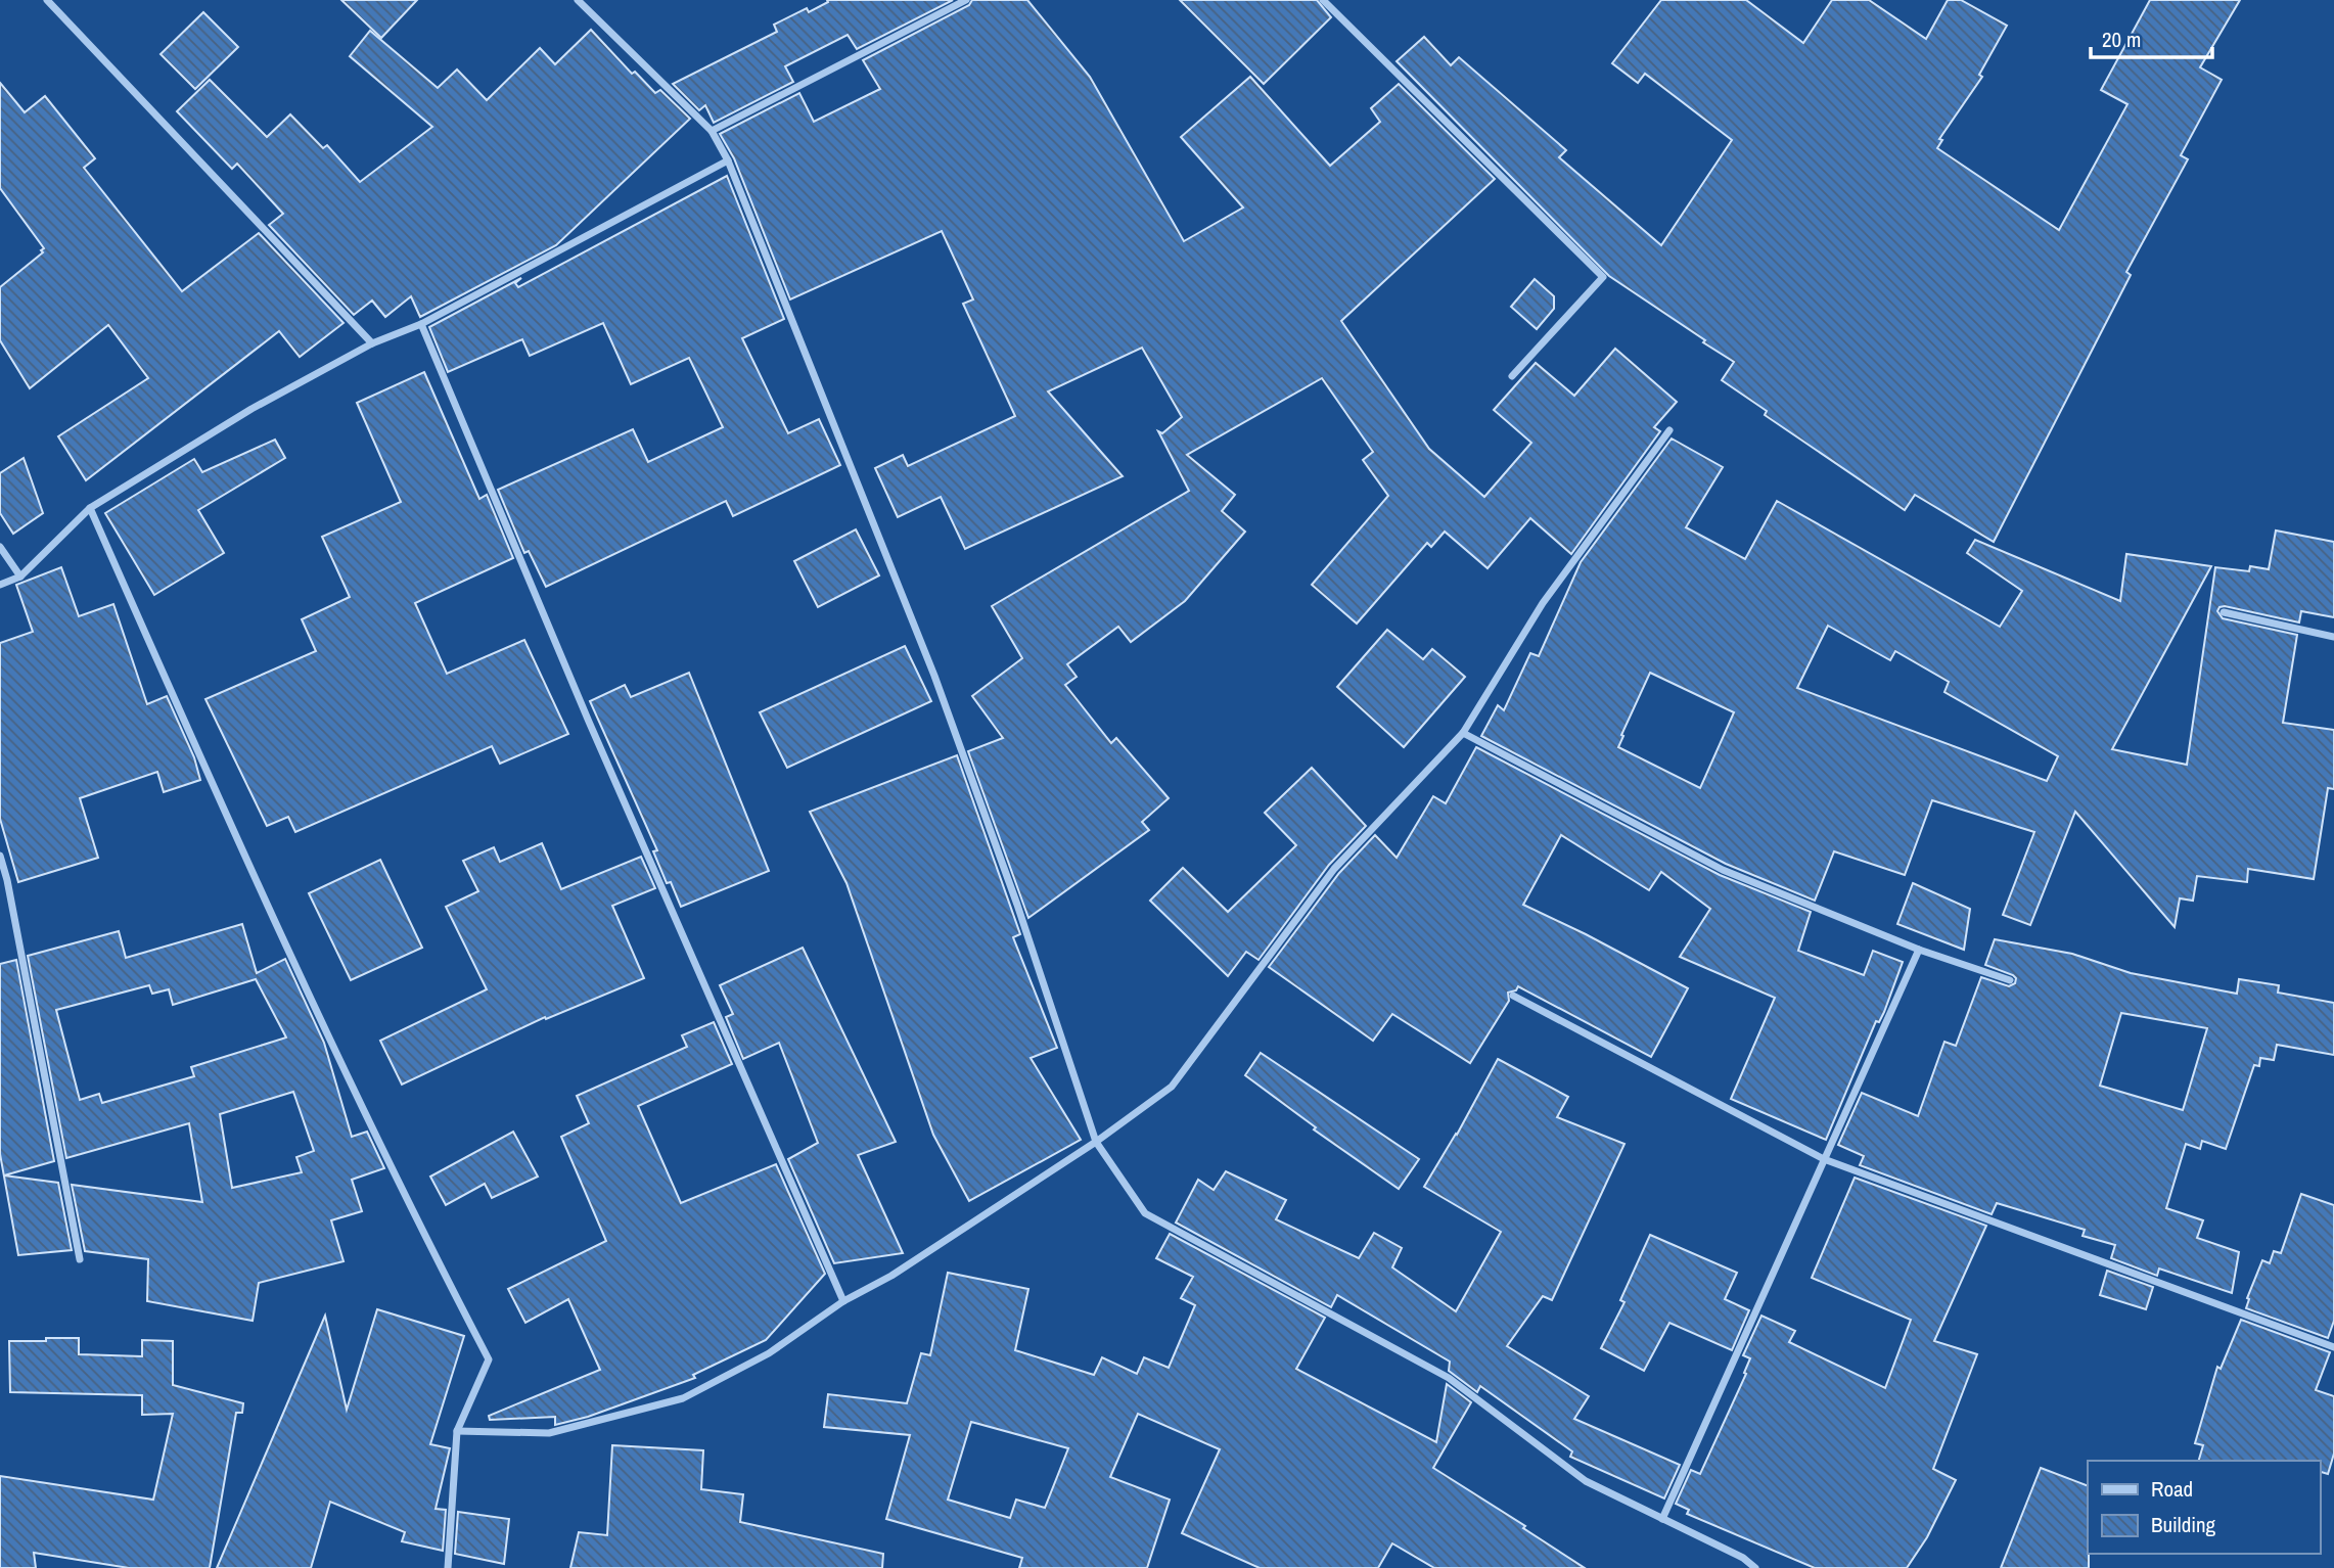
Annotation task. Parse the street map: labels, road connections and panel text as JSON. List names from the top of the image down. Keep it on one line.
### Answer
{"legend":["Road","Building"],"scale_bar":"20 m"}
